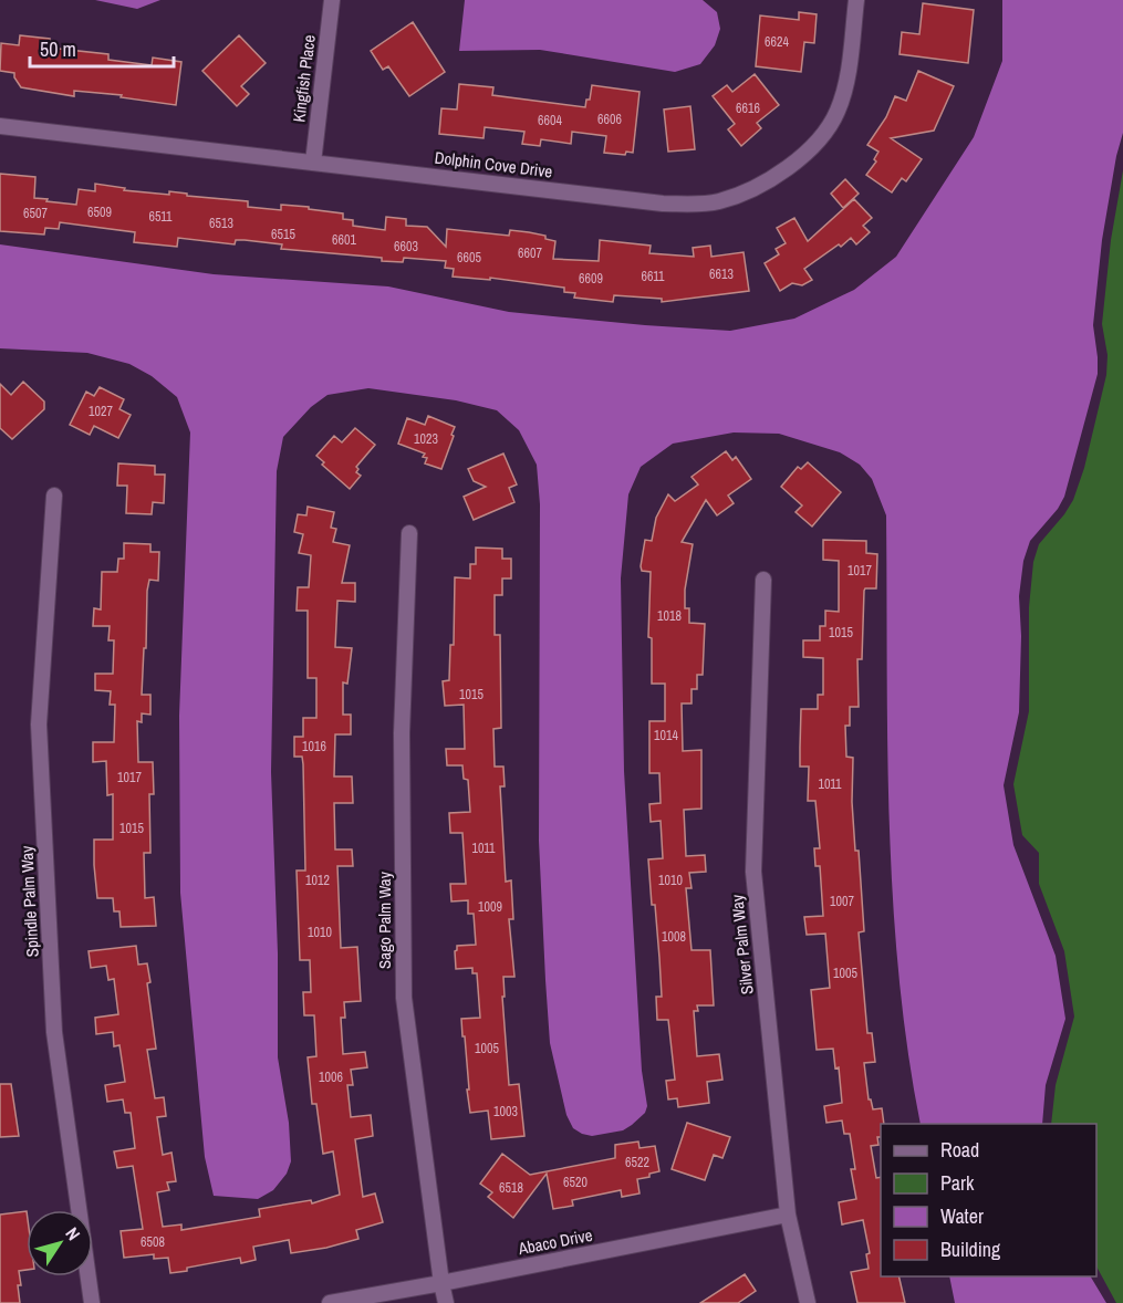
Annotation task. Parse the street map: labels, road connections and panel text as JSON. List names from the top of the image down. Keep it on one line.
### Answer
{"streets":{"street":["Kingfish Place","Dolphin Cove Drive","Spindle Palm Way","Sago Palm Way","Silver Palm Way","Abaco Drive"]},"crossings":[["Kingfish Place","Dolphin Cove Drive"],["Sago Palm Way","Abaco Drive"],["Silver Palm Way","Abaco Drive"]],"house_numbers":["6624","6616","6606","6604","6509","6507","6511","6513","6515","6601","6603","6607","6605","6613","6611","6609","1027","1023","1017","1018","1015","1015","1014","1016","1017","1011","1015","1011","1012","1010","1007","1009","1010","1008","1005","1005","1006","1003","6522","6520","6518","6508"],"legend":["Road","Park","Water","Building"],"scale_bar":"50 m","north":"top right"}
